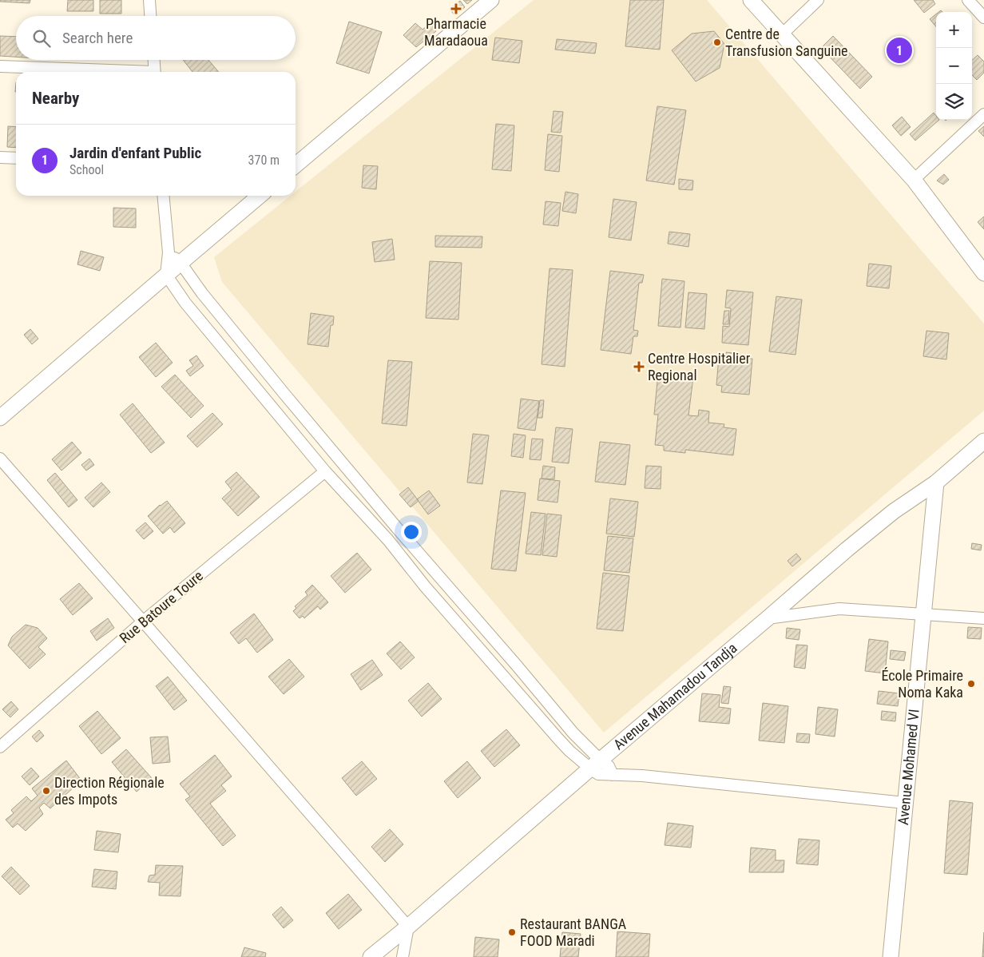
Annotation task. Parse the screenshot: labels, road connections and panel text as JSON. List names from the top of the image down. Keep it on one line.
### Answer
{"streets":{"street":["Rue Batoure Toure","Avenue Mahamadou Tandja","Avenue Mohamed VI"]},"crossings":[["Avenue Mahamadou Tandja","Avenue Mohamed VI"]],"places":{"health":["Pharmacie Maradaoua","Centre Hospitalier Regional"],"other":["Centre de Transfusion Sanguine","École Primaire Noma Kaka","Direction Régionale des Impots","Restaurant BANGA FOOD Maradi"]},"page":{"map_buttons":["+","−"],"search":"Search here","pins":"1","heading":"Nearby","list":[{"mark":"1","name":"Jardin d'enfant Public","note":"School","value":"370 m"}]}}
